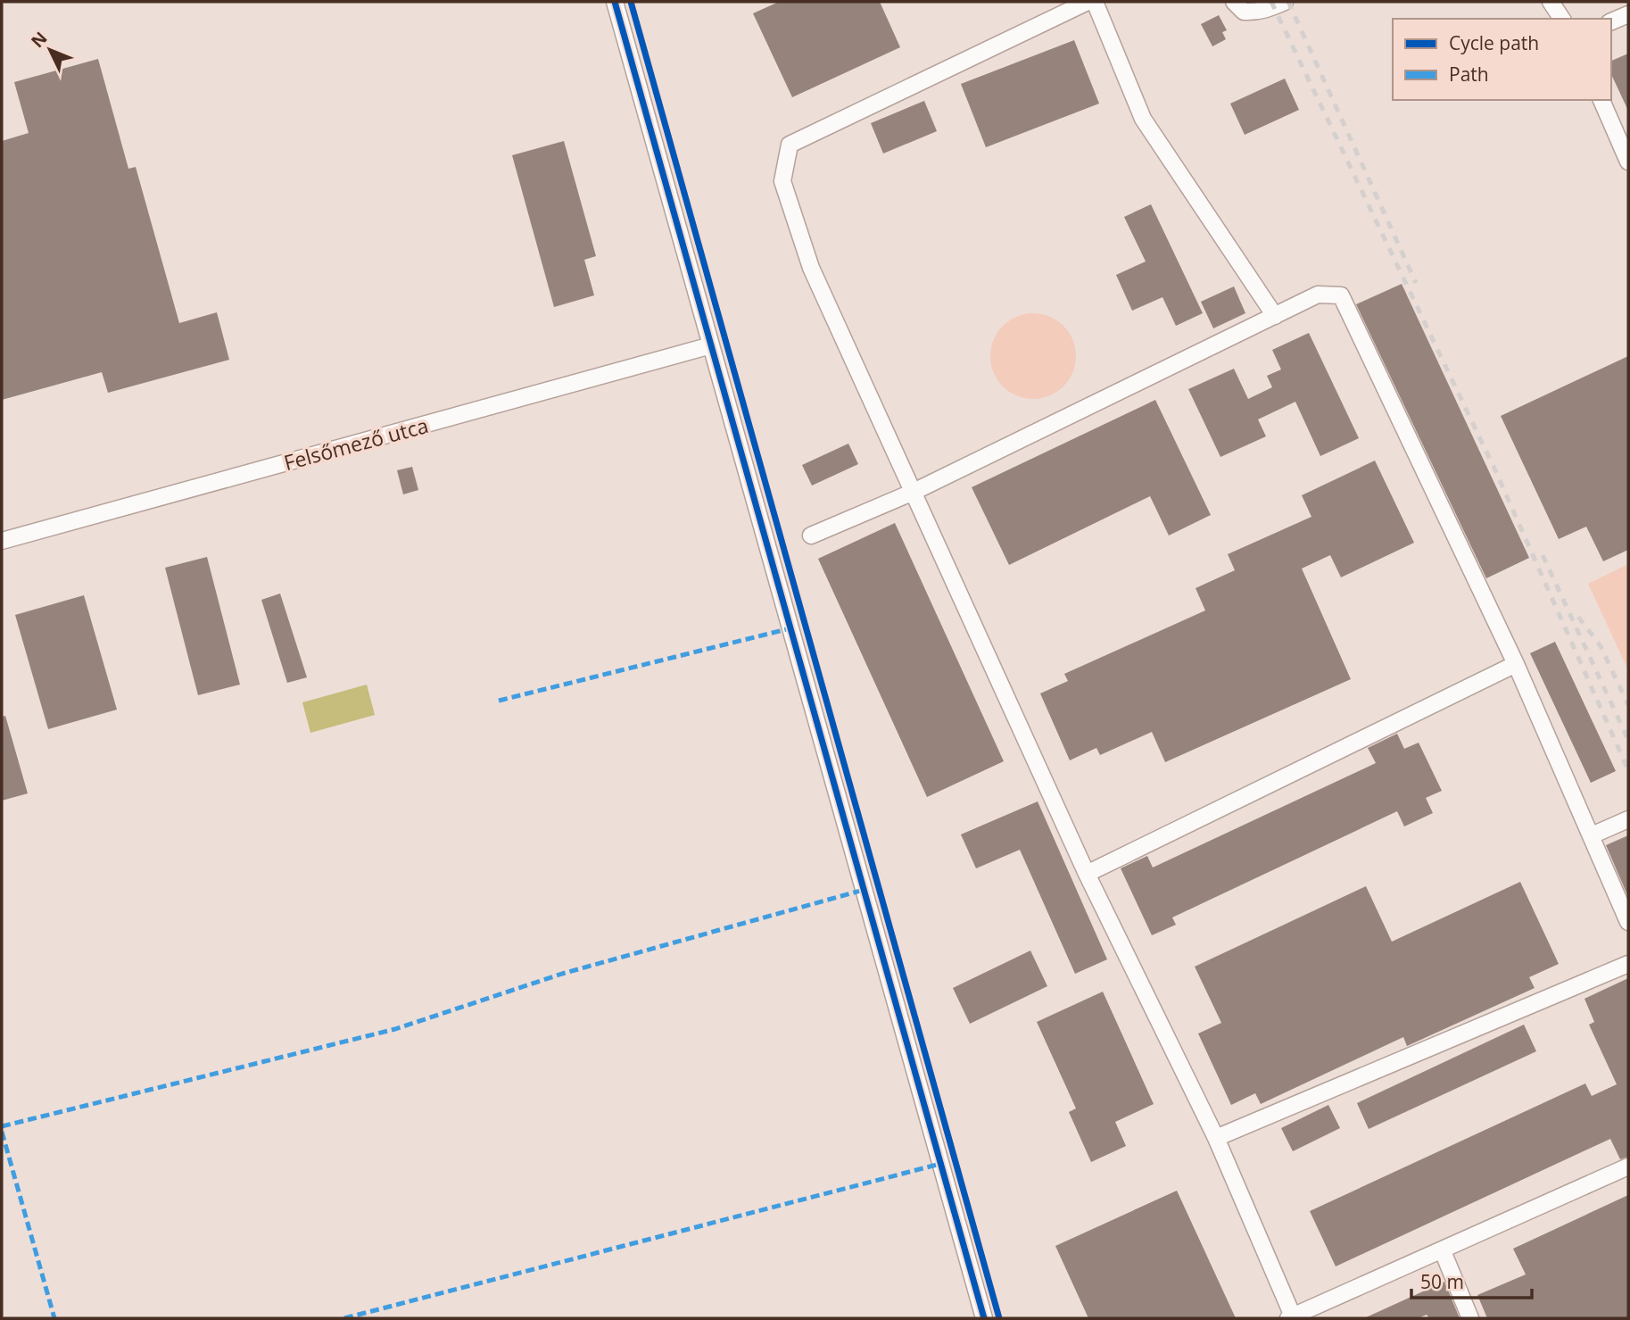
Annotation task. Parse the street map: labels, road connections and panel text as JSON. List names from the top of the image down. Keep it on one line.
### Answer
{"streets":{"street":["Felsőmező utca"]},"legend":["Cycle path","Path"],"scale_bar":"50 m","north":"top left"}
